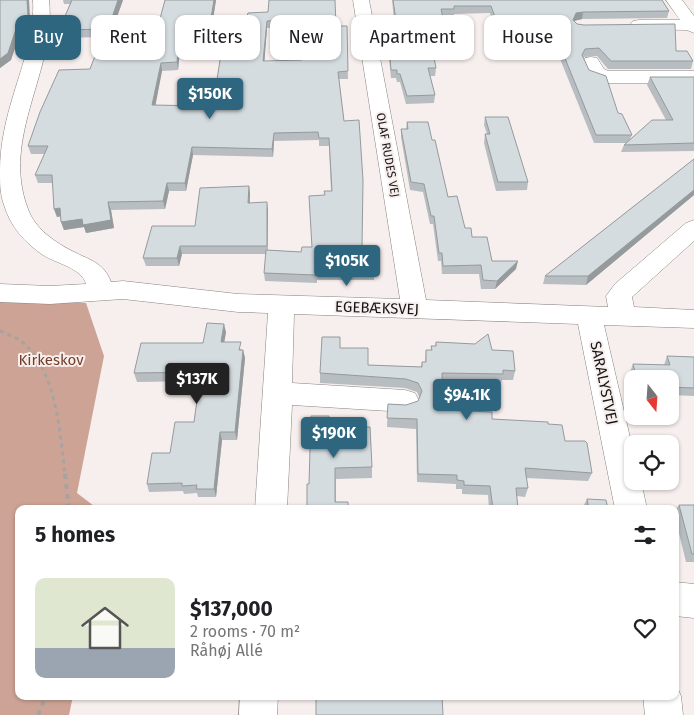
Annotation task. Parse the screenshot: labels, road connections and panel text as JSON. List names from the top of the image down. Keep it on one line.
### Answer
{"streets":{"street":["OLAF RUDES VEJ","EGEBÆKSVEJ","SARALYSTVEJ"]},"crossings":[["OLAF RUDES VEJ","EGEBÆKSVEJ"],["EGEBÆKSVEJ","SARALYSTVEJ"]],"parks":["Kirkeskov"],"north":"bottom","page":{"chip":["Buy","Rent","Filters","New","Apartment","House"],"price":["$150K","$105K","$137K","$94.1K","$190K"],"heading":"5 homes","list":[{"name":"$137,000","note":"2 rooms · 70 m² · Råhøj Allé"}]}}
